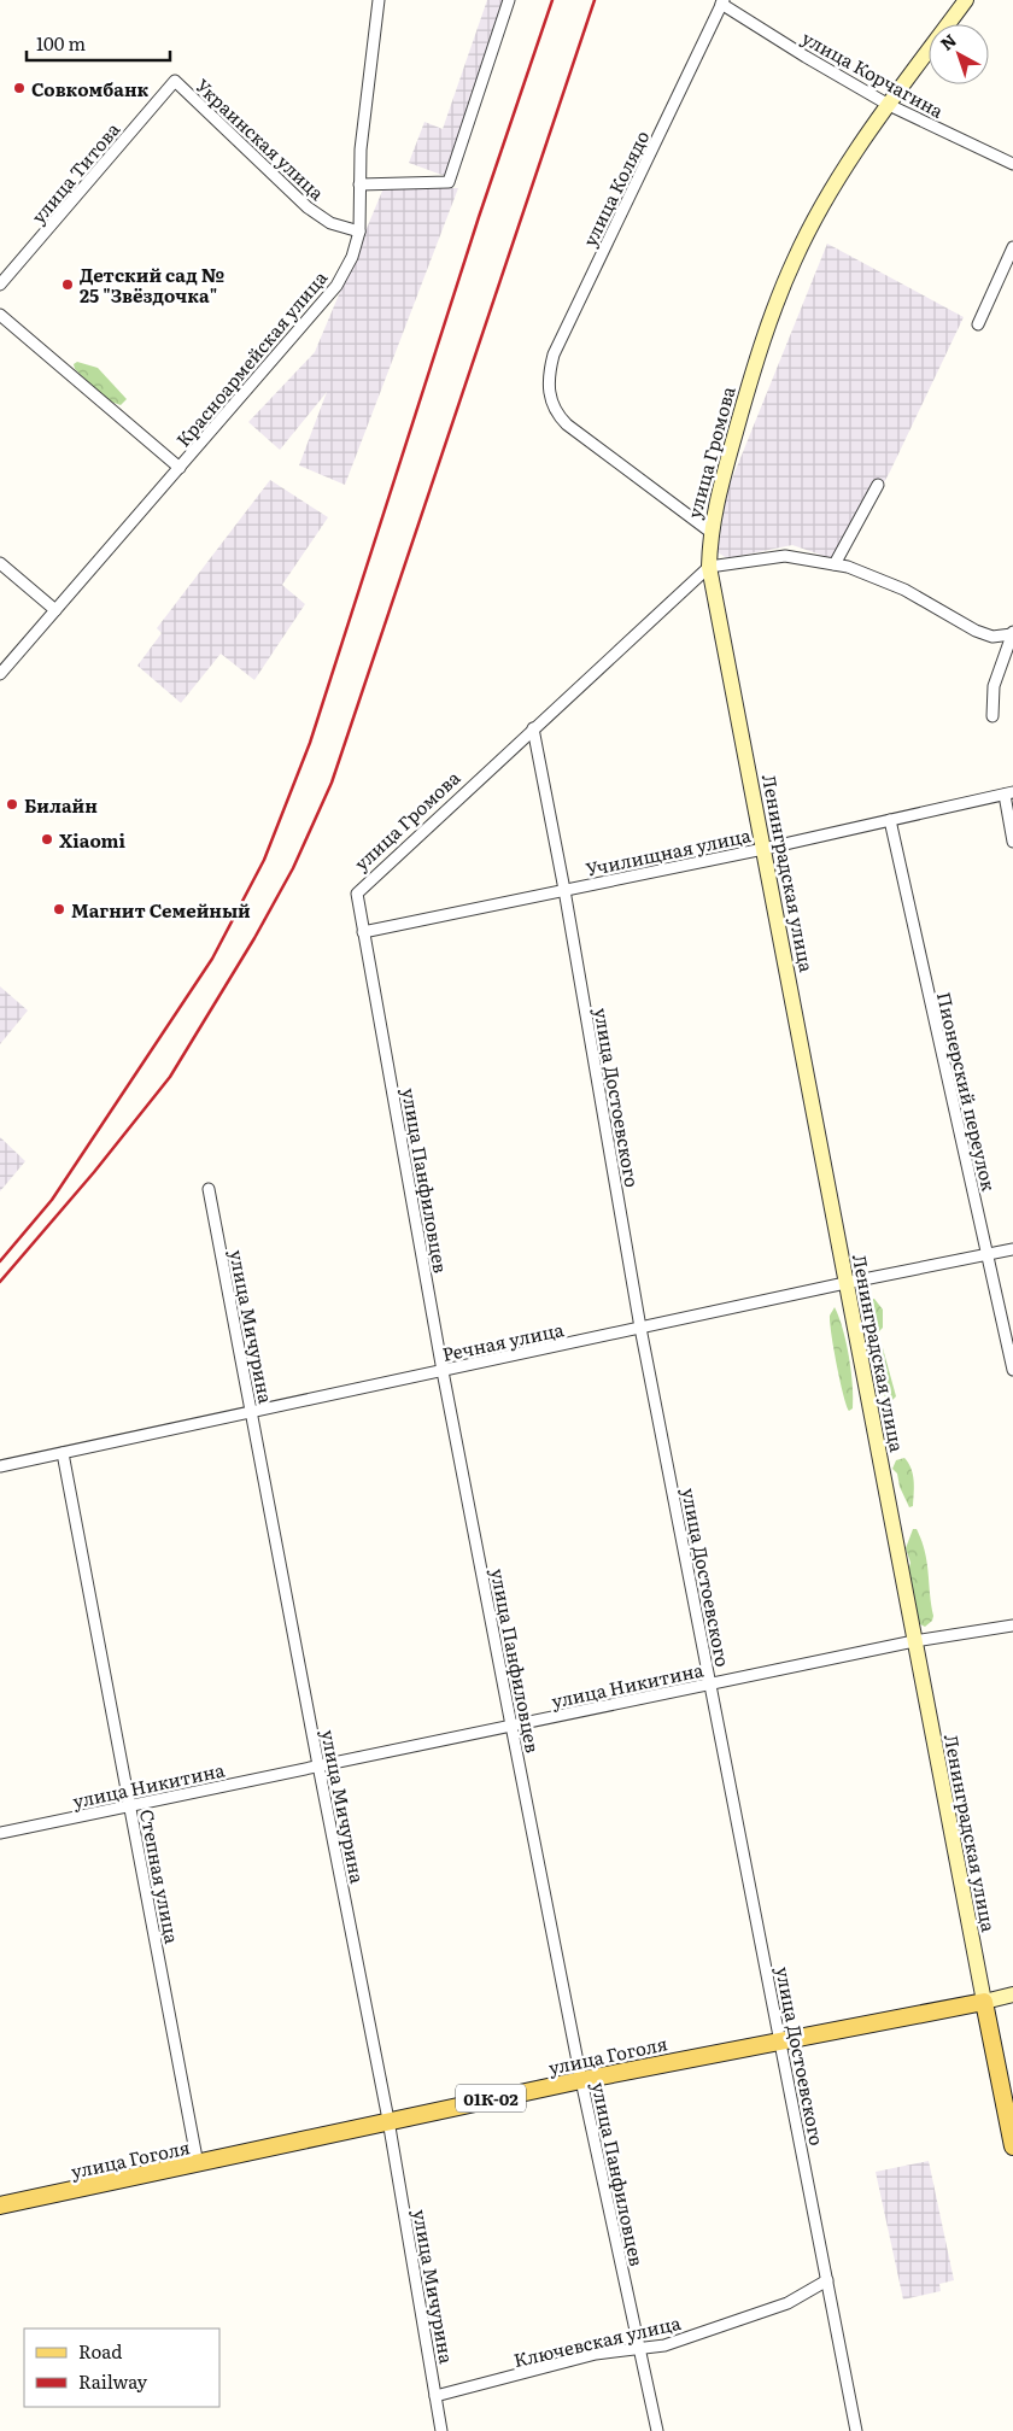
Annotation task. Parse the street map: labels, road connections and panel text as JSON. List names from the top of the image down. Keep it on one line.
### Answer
{"streets":{"main road":["Ленинградская улица","улица Гоголя","01К-02"],"street":["улица Корчагина","Украинская улица","улица Титова","улица Колядо","Красноармейская улица","улица Громова","Училищная улица","Пионерский переулок","улица Достоевского","улица Панфиловцев","улица Мичурина","Речная улица","улица Никитина","Степная улица","Ключевская улица"]},"crossings":[["улица Корчагина","улица Колядо"],["улица Корчагина","улица Громова"],["Украинская улица","улица Титова"],["Украинская улица","Красноармейская улица"],["улица Колядо","улица Громова"],["улица Громова","Ленинградская улица"],["улица Громова","улица Достоевского"],["улица Громова","улица Панфиловцев"],["Училищная улица","Ленинградская улица"],["Училищная улица","Пионерский переулок"],["Училищная улица","улица Достоевского"],["Училищная улица","улица Панфиловцев"],["Ленинградская улица","Речная улица"],["Ленинградская улица","улица Никитина"],["Ленинградская улица","улица Гоголя"],["Пионерский переулок","Речная улица"],["улица Достоевского","Речная улица"],["улица Достоевского","улица Никитина"],["улица Достоевского","улица Гоголя"],["улица Достоевского","Ключевская улица"],["улица Панфиловцев","Речная улица"],["улица Панфиловцев","улица Никитина"],["улица Панфиловцев","улица Гоголя"],["улица Панфиловцев","Ключевская улица"],["улица Мичурина","Речная улица"],["улица Мичурина","улица Никитина"],["улица Мичурина","улица Гоголя"],["улица Мичурина","Ключевская улица"],["Речная улица","Степная улица"],["улица Никитина","Степная улица"],["Степная улица","улица Гоголя"]],"places":["Совкомбанк","Детский сад № 25 \"Звёздочка\"","Билайн","Xiaomi","Магнит Семейный"],"legend":["Road","Railway"],"scale_bar":"100 m","north":"top left"}
